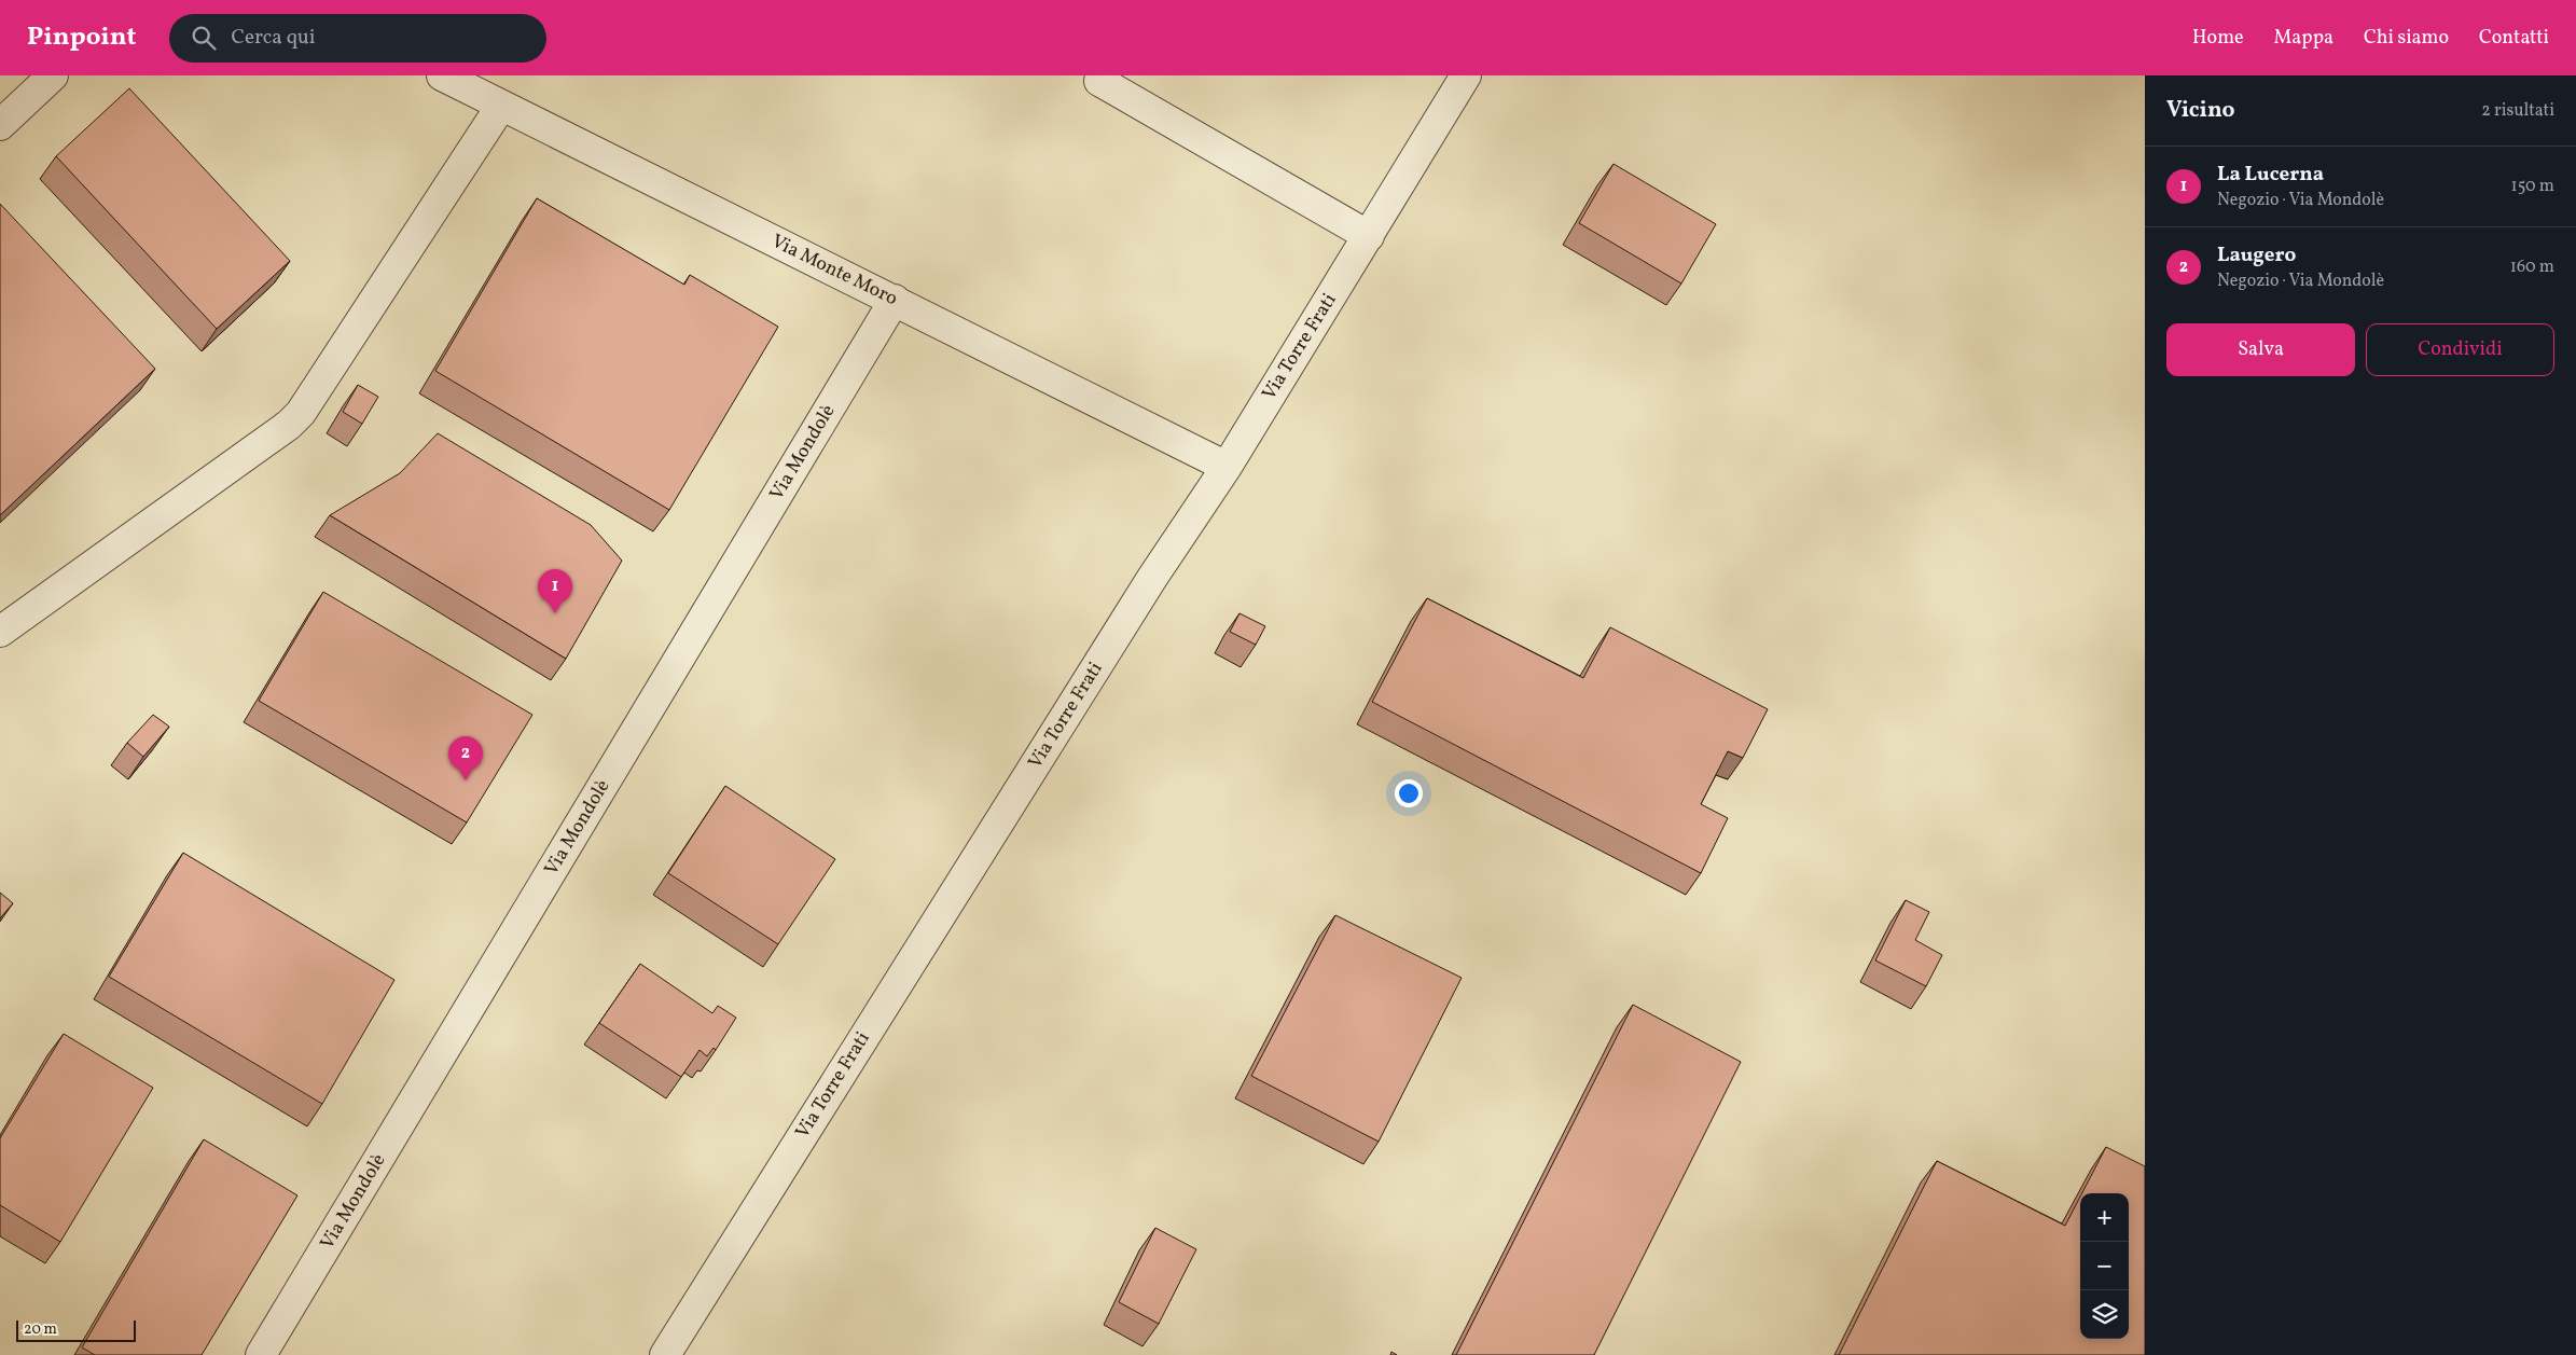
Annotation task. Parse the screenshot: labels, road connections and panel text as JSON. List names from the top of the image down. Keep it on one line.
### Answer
{"streets":{"street":["Via Monte Moro","Via Torre Frati","Via Mondolè"]},"crossings":[["Via Monte Moro","Via Torre Frati"],["Via Monte Moro","Via Mondolè"]],"scale_bar":"20 m","page":{"header":"Pinpoint","search":"Cerca qui","nav":["Home","Mappa","Chi siamo","Contatti"],"heading":["Vicino","2 risultati"],"list":[{"mark":"1","name":"La Lucerna","note":"Negozio · Via Mondolè","value":"150 m"},{"mark":"2","name":"Laugero","note":"Negozio · Via Mondolè","value":"160 m"}],"buttons":["Salva","Condividi"],"pins":["1","2"],"map_buttons":["+","−"],"scale":"20 m"}}
